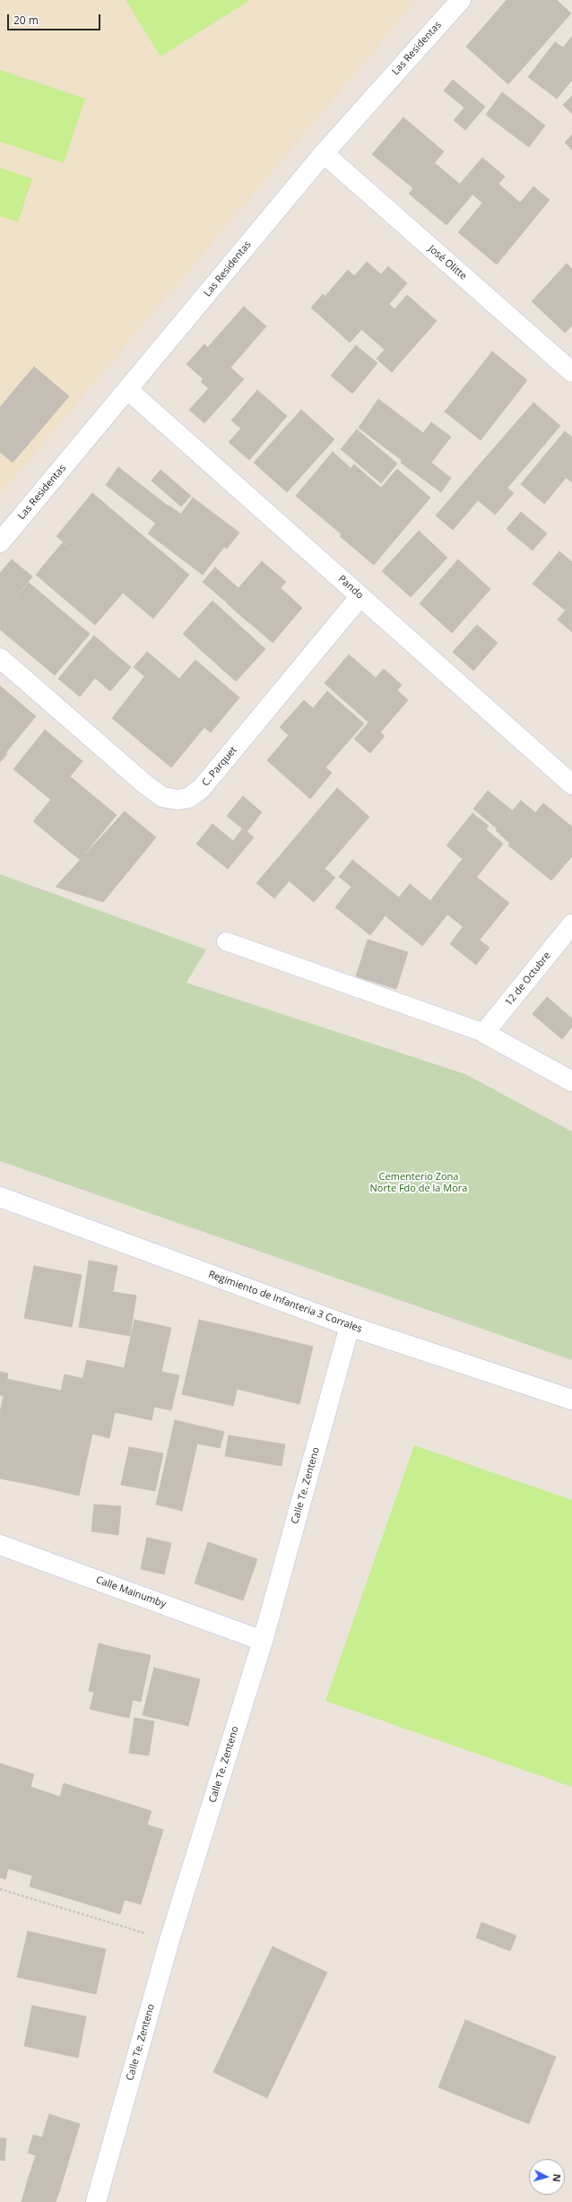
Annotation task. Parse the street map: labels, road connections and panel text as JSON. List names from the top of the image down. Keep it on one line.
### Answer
{"streets":{"street":["Las Residentas","José Olitte","Pando","C. Parquet","12 de Octubre","Regimiento de Infanteria 3 Corrales","Calle Te. Zenteno","Calle Mainumby"]},"crossings":[["Las Residentas","José Olitte"],["Las Residentas","Pando"],["Pando","C. Parquet"],["Regimiento de Infanteria 3 Corrales","Calle Te. Zenteno"],["Calle Te. Zenteno","Calle Mainumby"]],"parks":["Cementerio Zona Norte Fdo de la Mora"],"scale_bar":"20 m","north":"right"}
